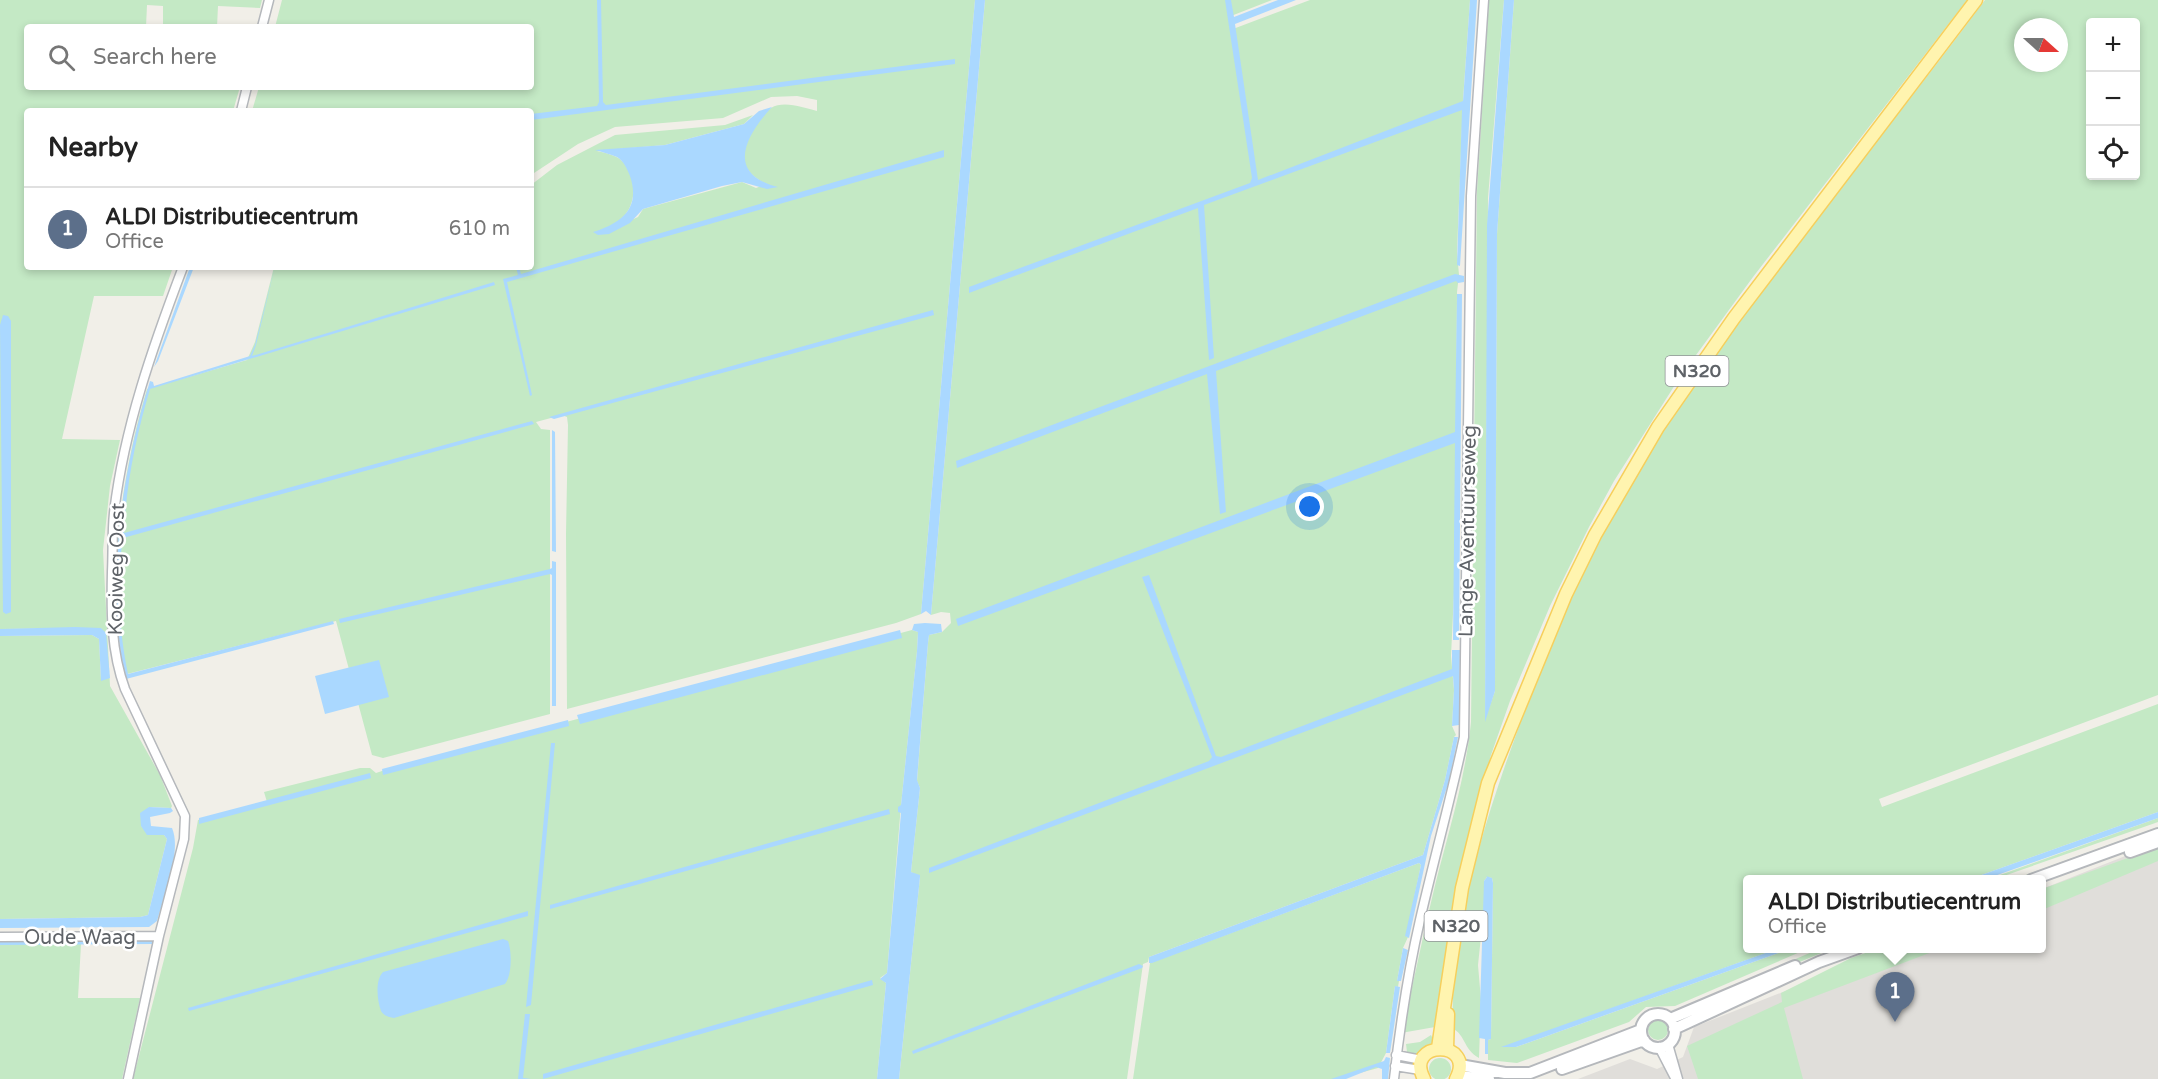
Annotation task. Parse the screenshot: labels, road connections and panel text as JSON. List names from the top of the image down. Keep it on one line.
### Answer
{"streets":{"main road":["N320"],"street":["Lange Aventuurseweg","Kooiweg Oost","Oude Waag"]},"crossings":[["Kooiweg Oost","Oude Waag"]],"north":"right","page":{"map_buttons":["+","−"],"search":"Search here","heading":"Nearby","list":[{"mark":"1","name":"ALDI Distributiecentrum","note":"Office","value":"610 m"}],"popup":["ALDI Distributiecentrum","Office"],"pins":"1"}}
